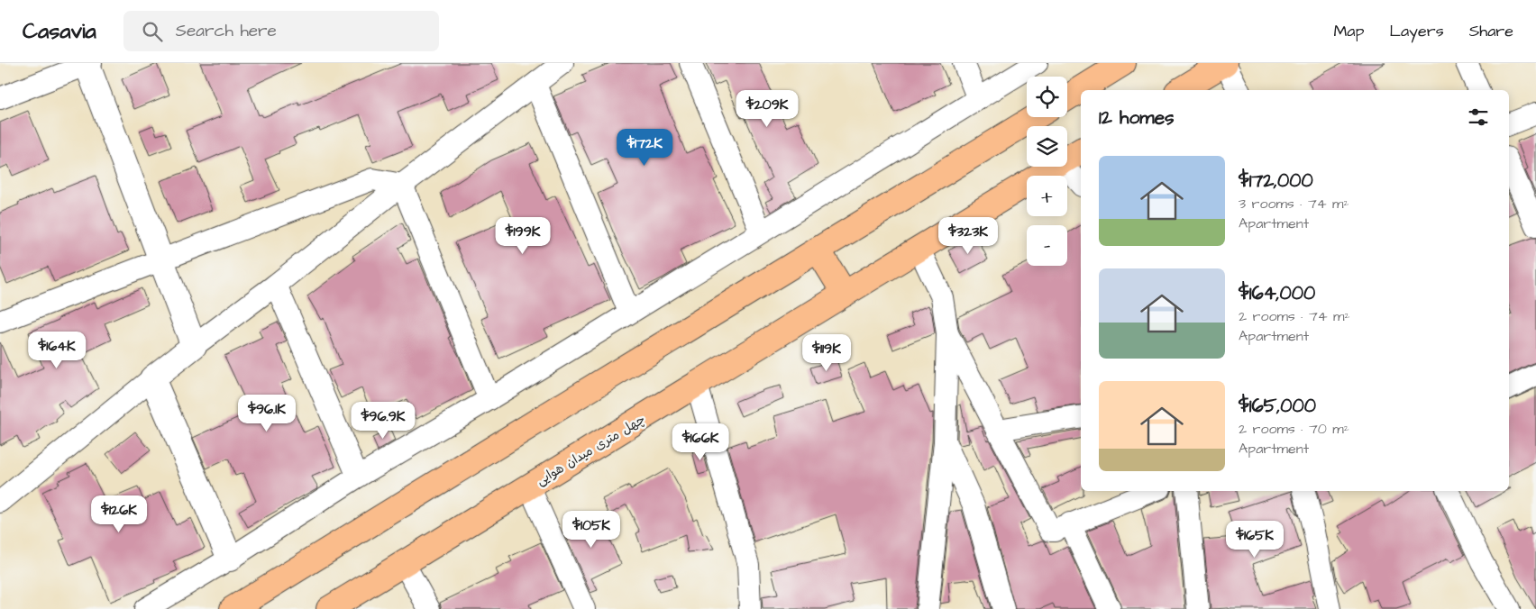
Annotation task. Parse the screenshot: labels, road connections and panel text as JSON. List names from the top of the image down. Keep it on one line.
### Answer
{"streets":{"main road":["چهل متری میدان هوایی"]},"page":{"header":"Casavia","search":"Search here","nav":["Map","Layers","Share"],"map_buttons":["+","−"],"price":["$209K","$172K","$199K","$323K","$164K","$119K","$96.1K","$96.9K","$166K","$126K","$105K","$165K"],"heading":"12 homes","list":[{"name":"$172,000","note":"3 rooms · 74 m² · Apartment"},{"name":"$164,000","note":"2 rooms · 74 m² · Apartment"},{"name":"$165,000","note":"2 rooms · 70 m² · Apartment"}]}}
